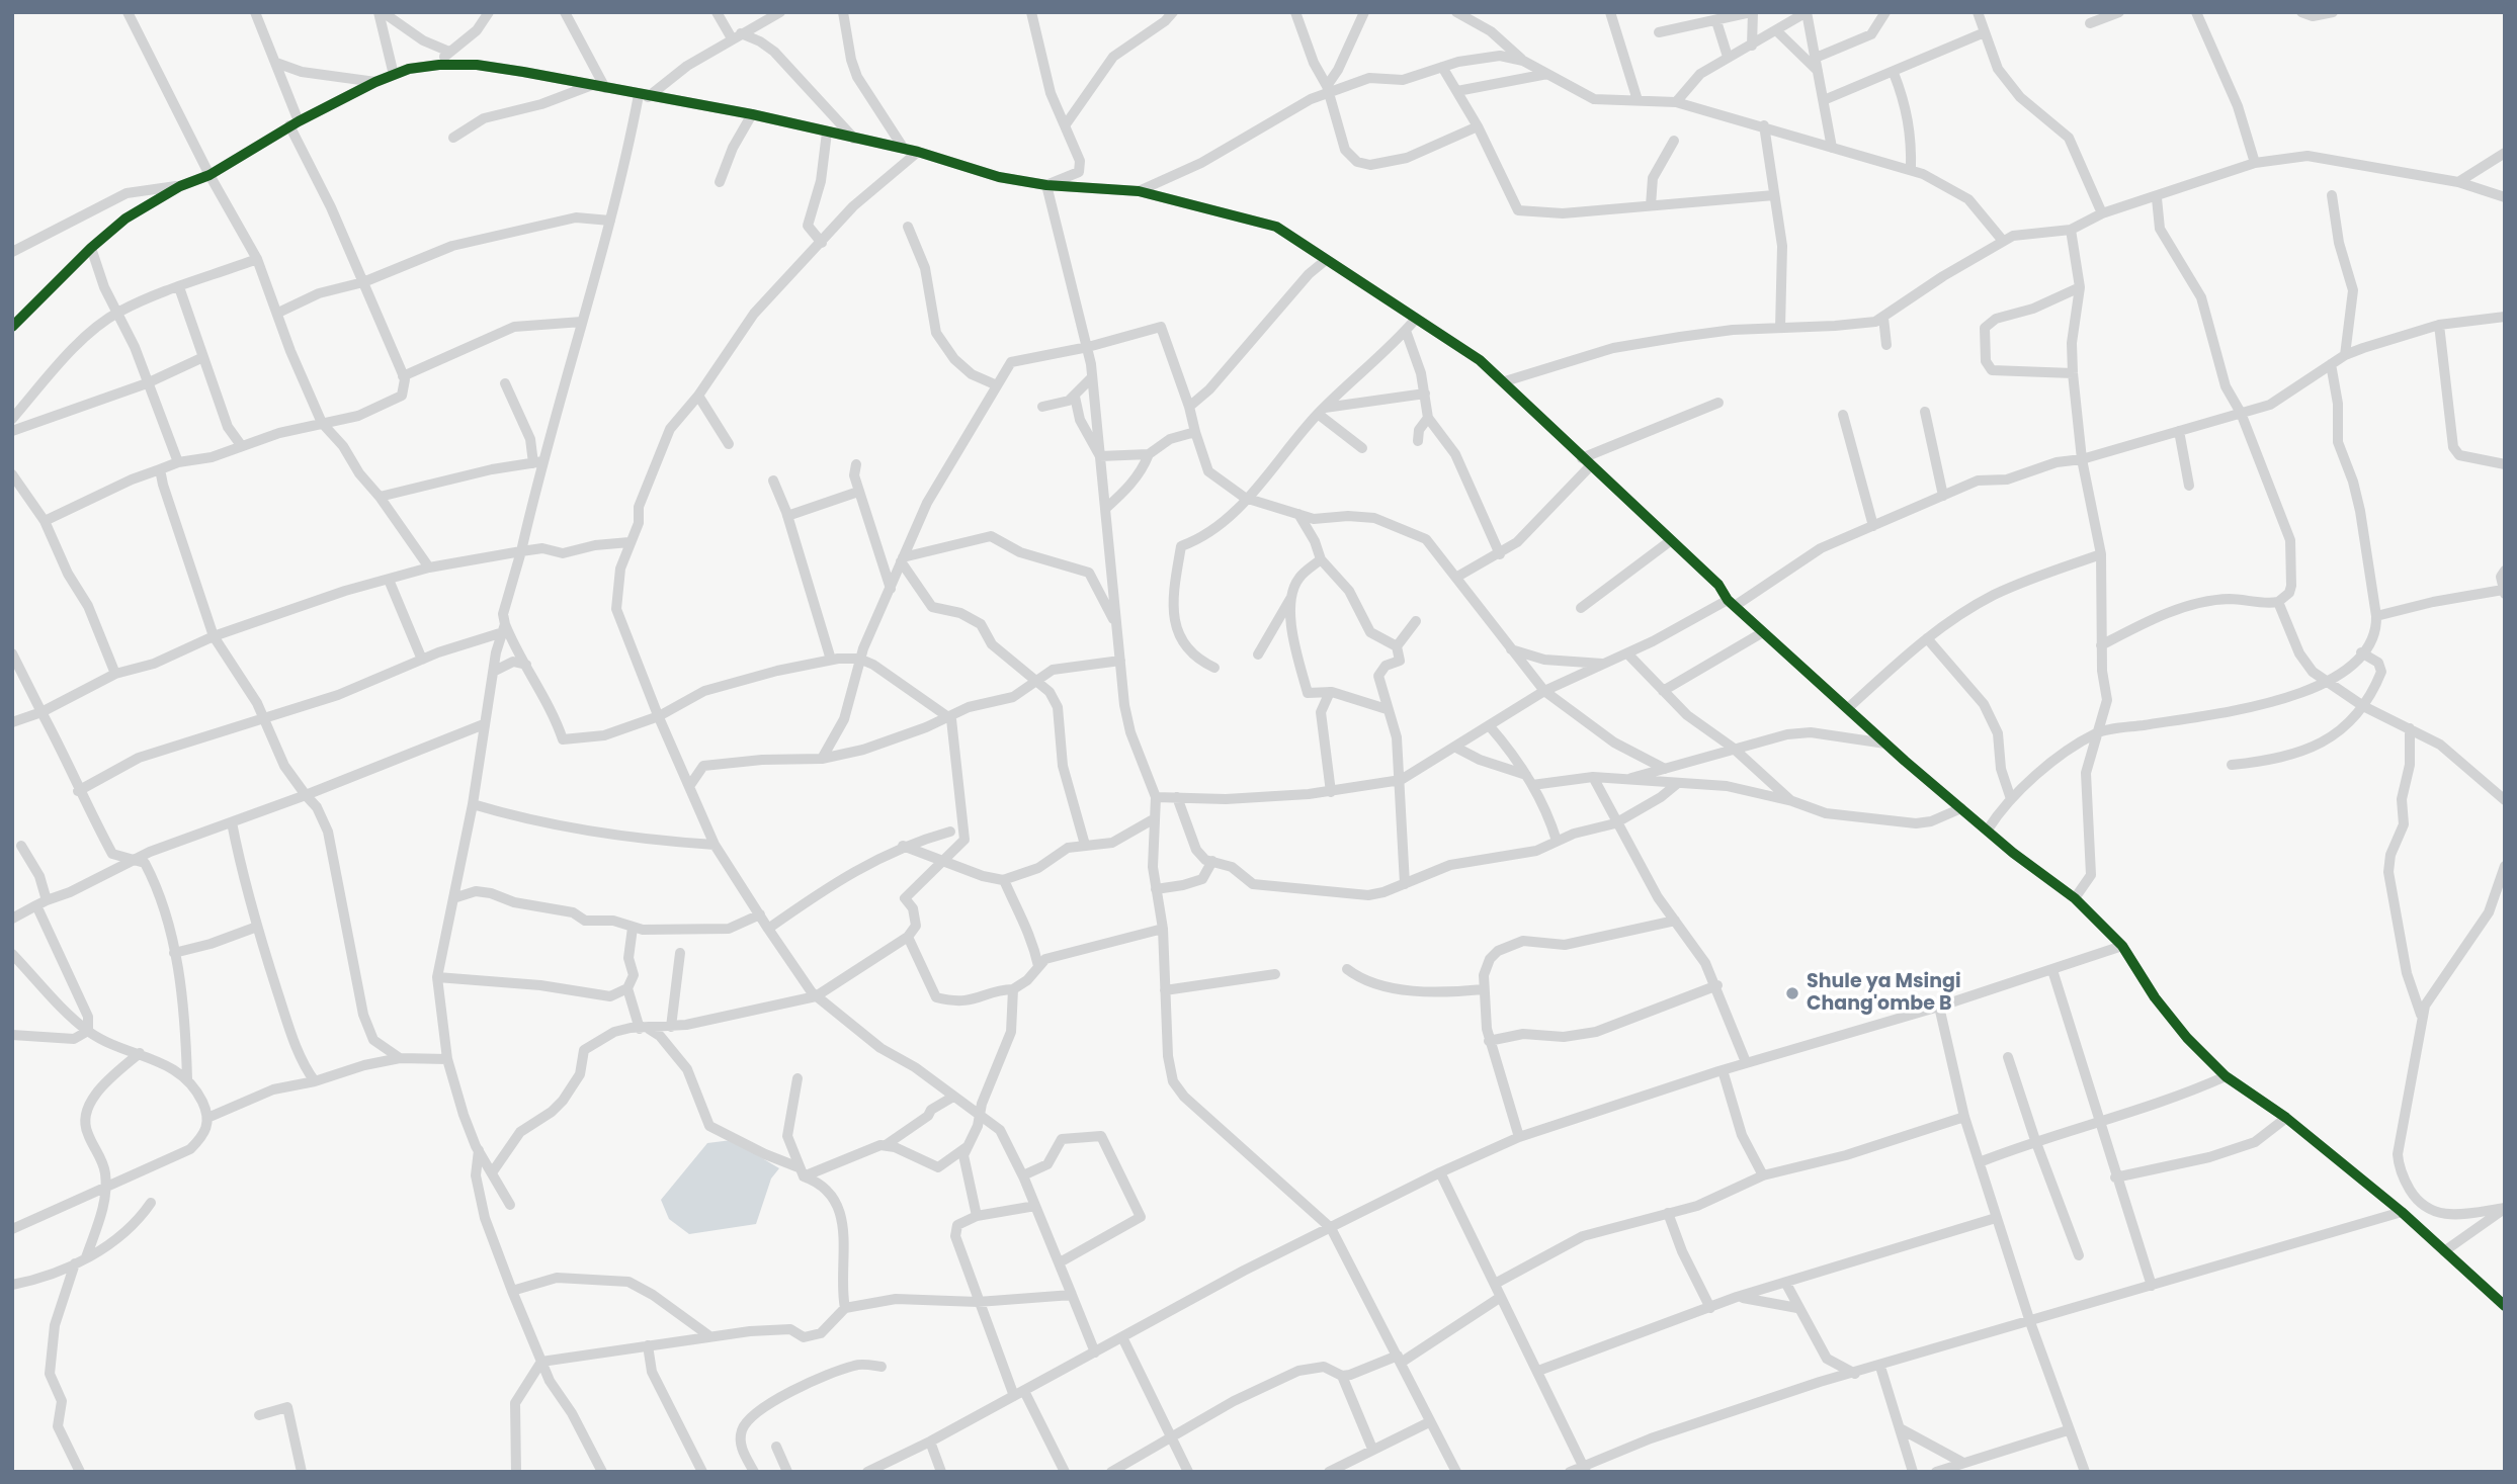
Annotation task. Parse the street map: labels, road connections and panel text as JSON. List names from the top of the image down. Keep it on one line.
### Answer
{"places":["Shule ya Msingi Chang'ombe B"]}
